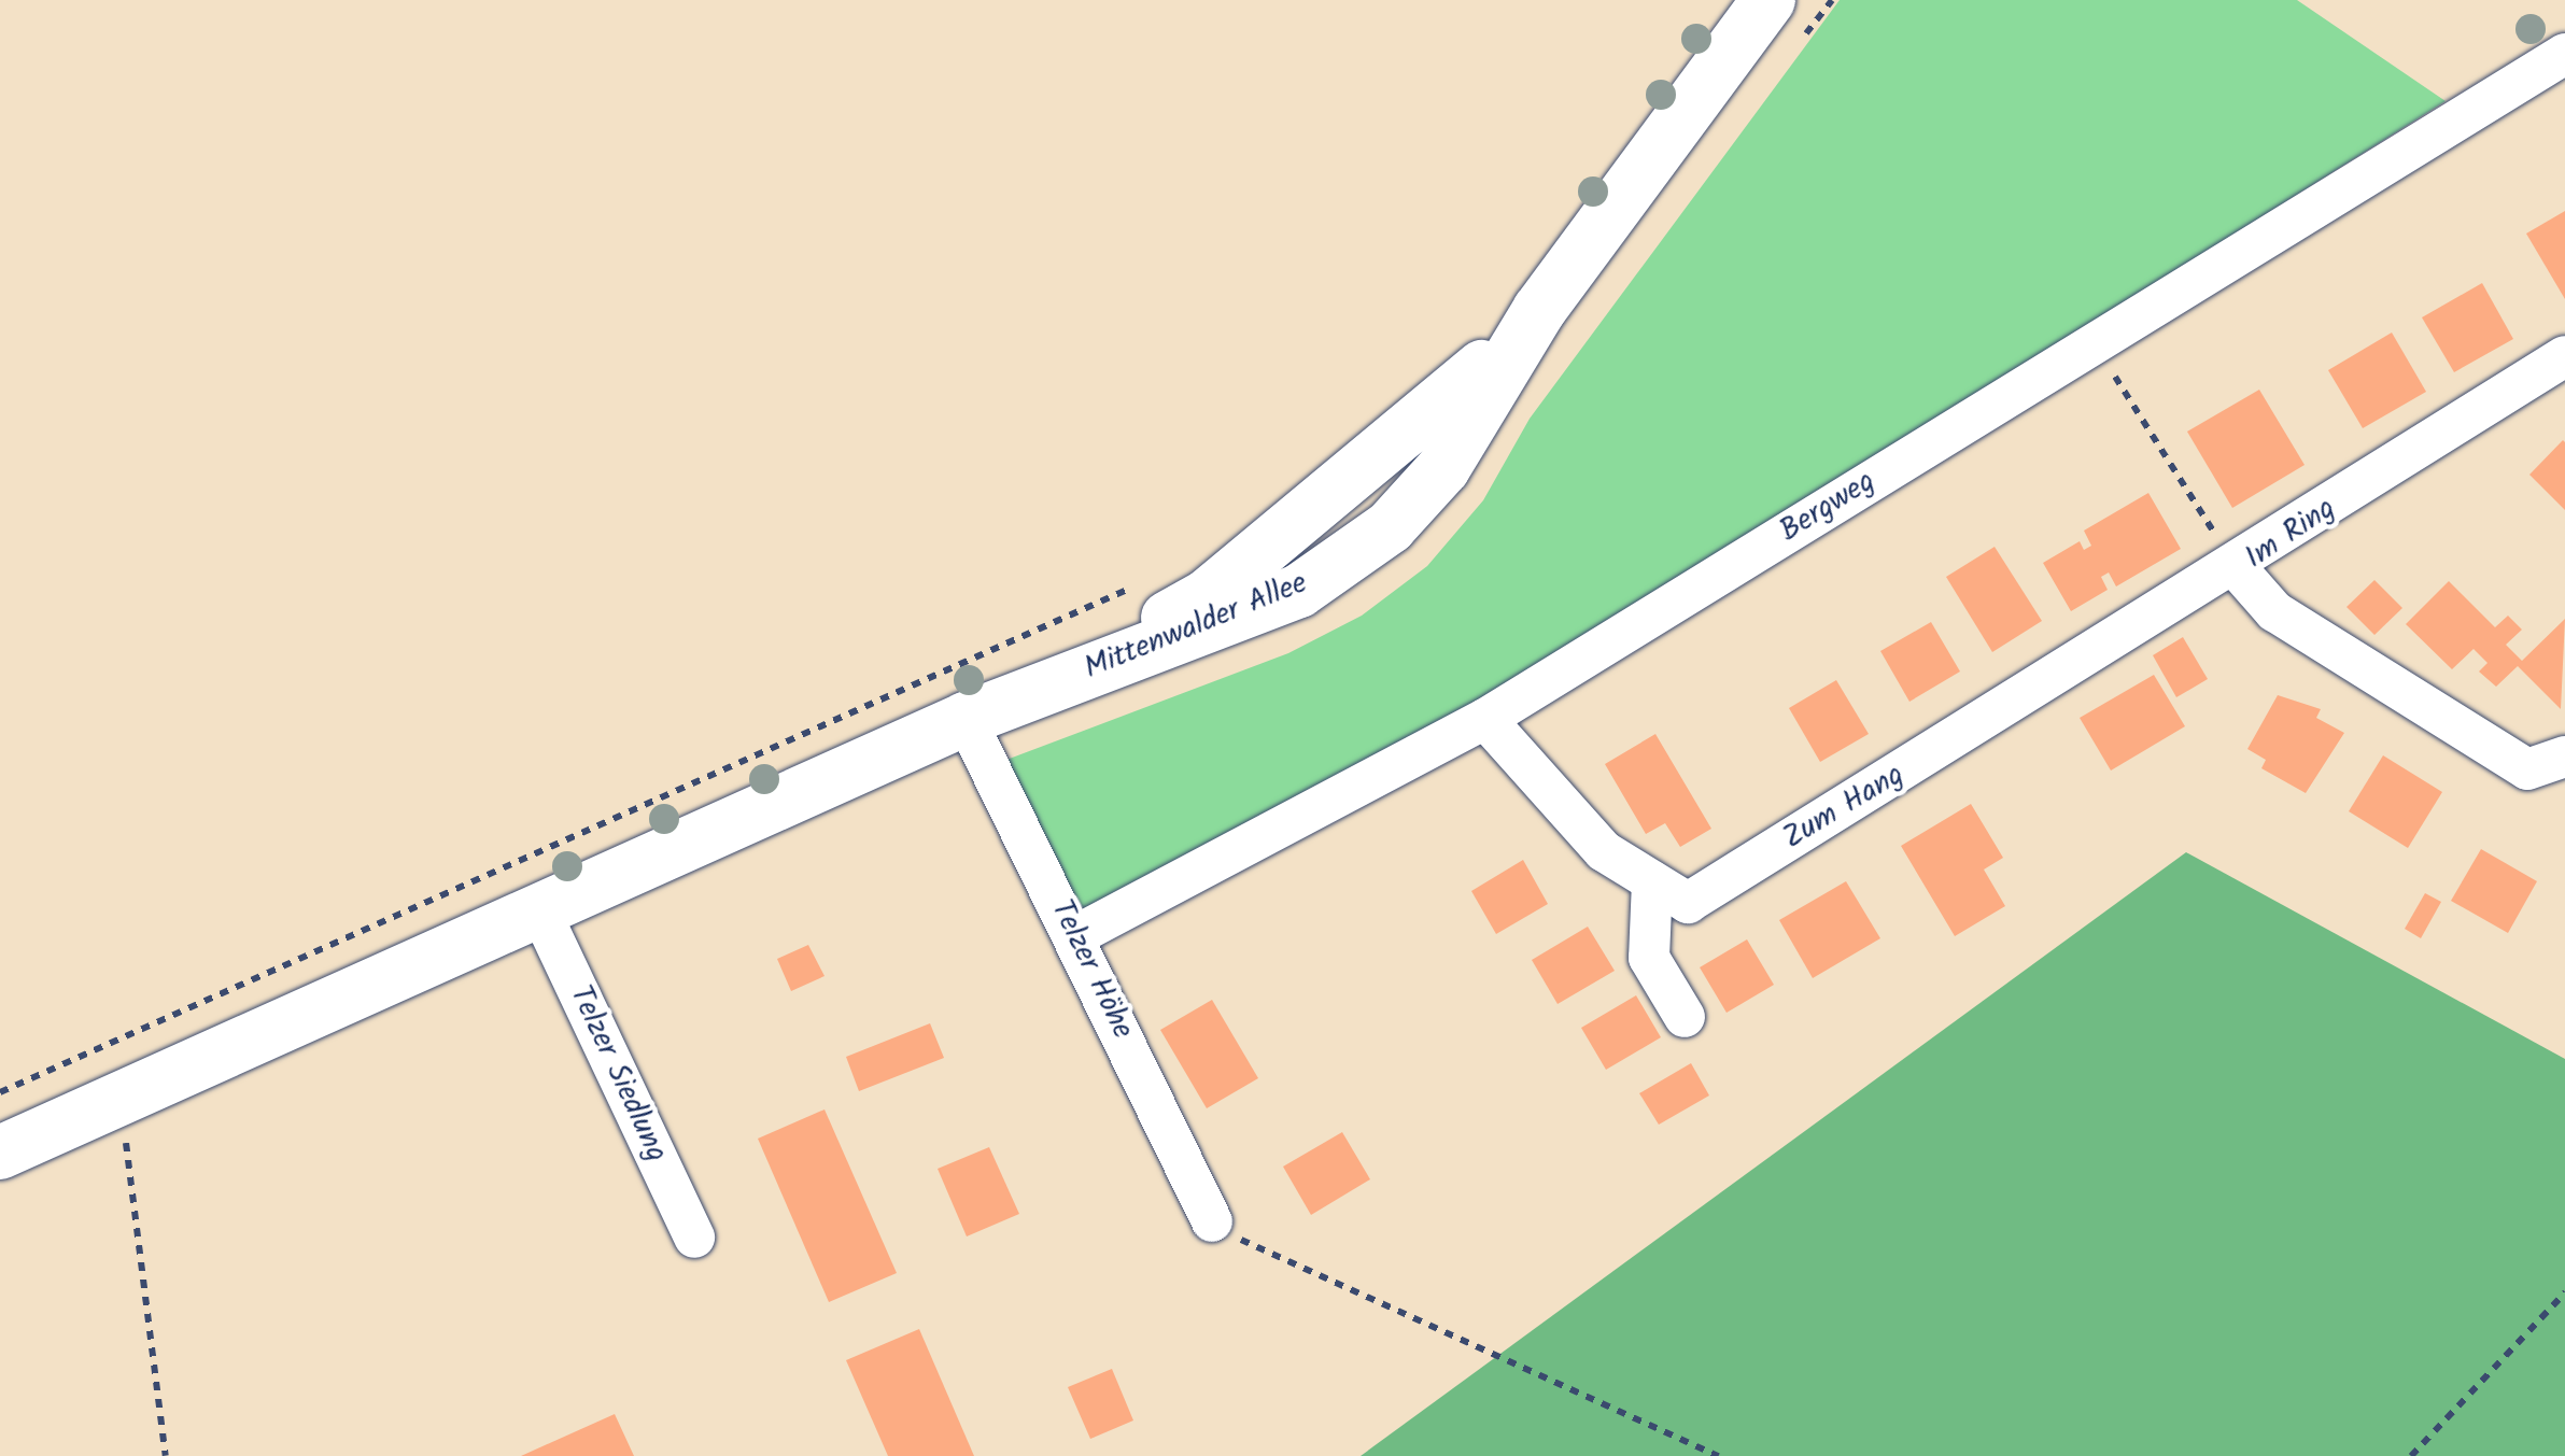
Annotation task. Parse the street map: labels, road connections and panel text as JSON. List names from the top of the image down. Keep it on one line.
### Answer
{"streets":{"main road":["Mittenwalder Allee"],"street":["Bergweg","Im Ring","Zum Hang","Telzer Höhe","Telzer Siedlung"]},"crossings":[["Bergweg","Zum Hang"],["Bergweg","Telzer Höhe"],["Im Ring","Zum Hang"],["Mittenwalder Allee","Telzer Höhe"],["Mittenwalder Allee","Telzer Siedlung"]]}
